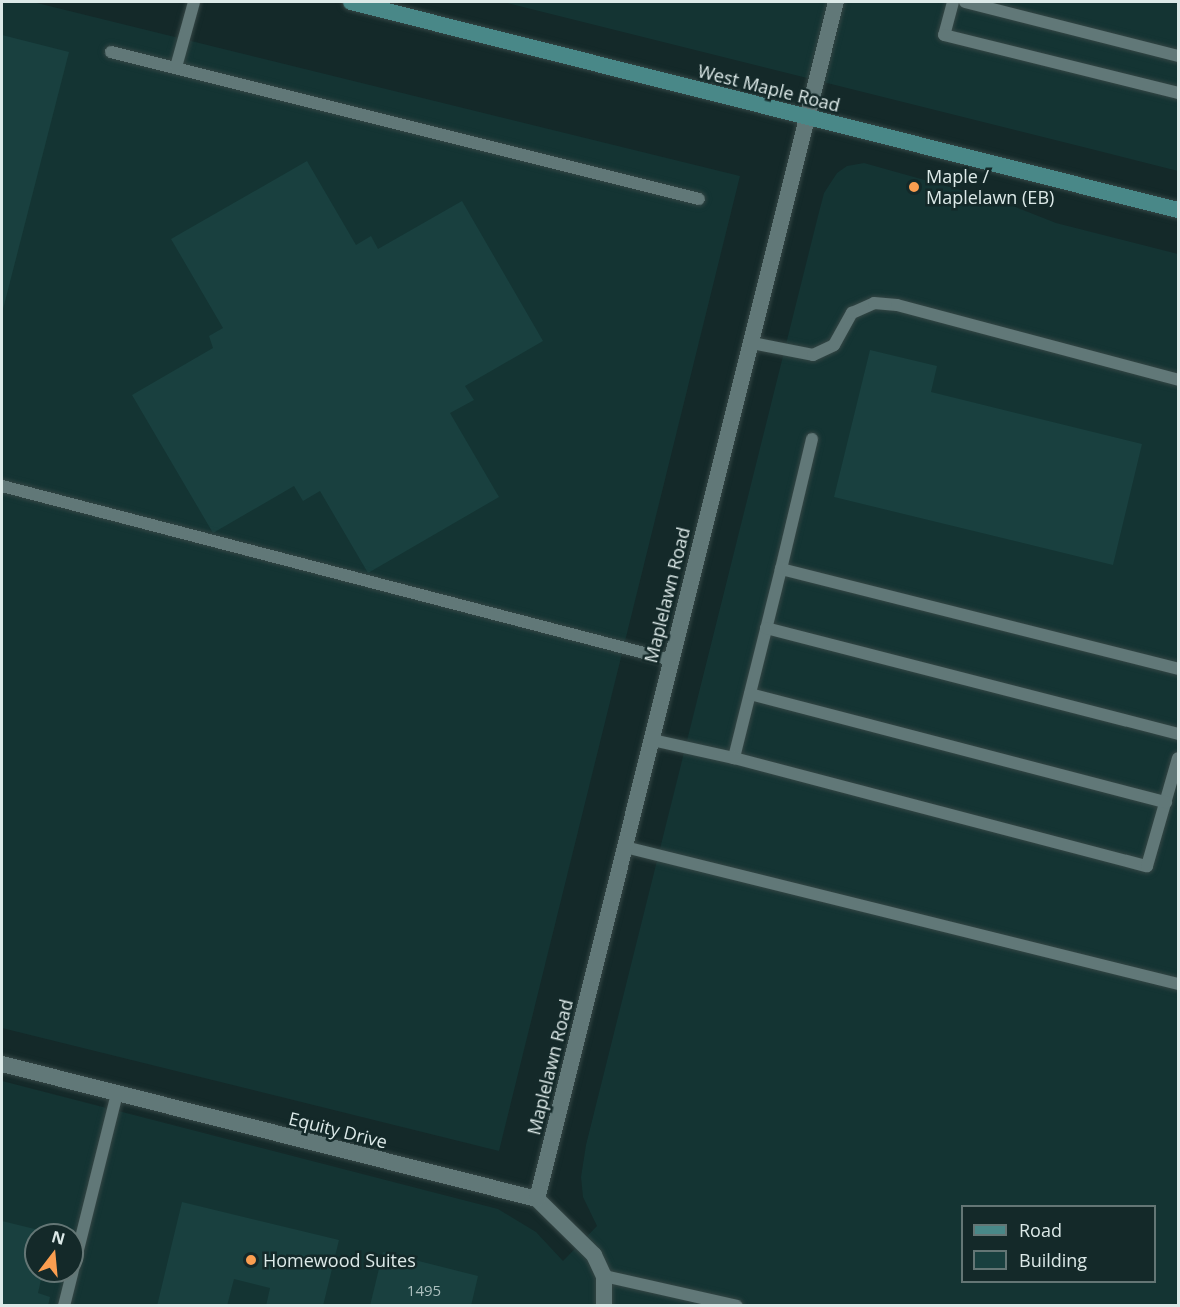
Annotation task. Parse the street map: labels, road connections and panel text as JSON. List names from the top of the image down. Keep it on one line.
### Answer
{"streets":{"main road":["West Maple Road"],"street":["Maplelawn Road","Equity Drive"]},"crossings":[["West Maple Road","Maplelawn Road"],["Maplelawn Road","Equity Drive"]],"places":["Maple / Maplelawn (EB)","Homewood Suites"],"house_numbers":["1495"],"legend":["Road","Building"],"north":"top"}
